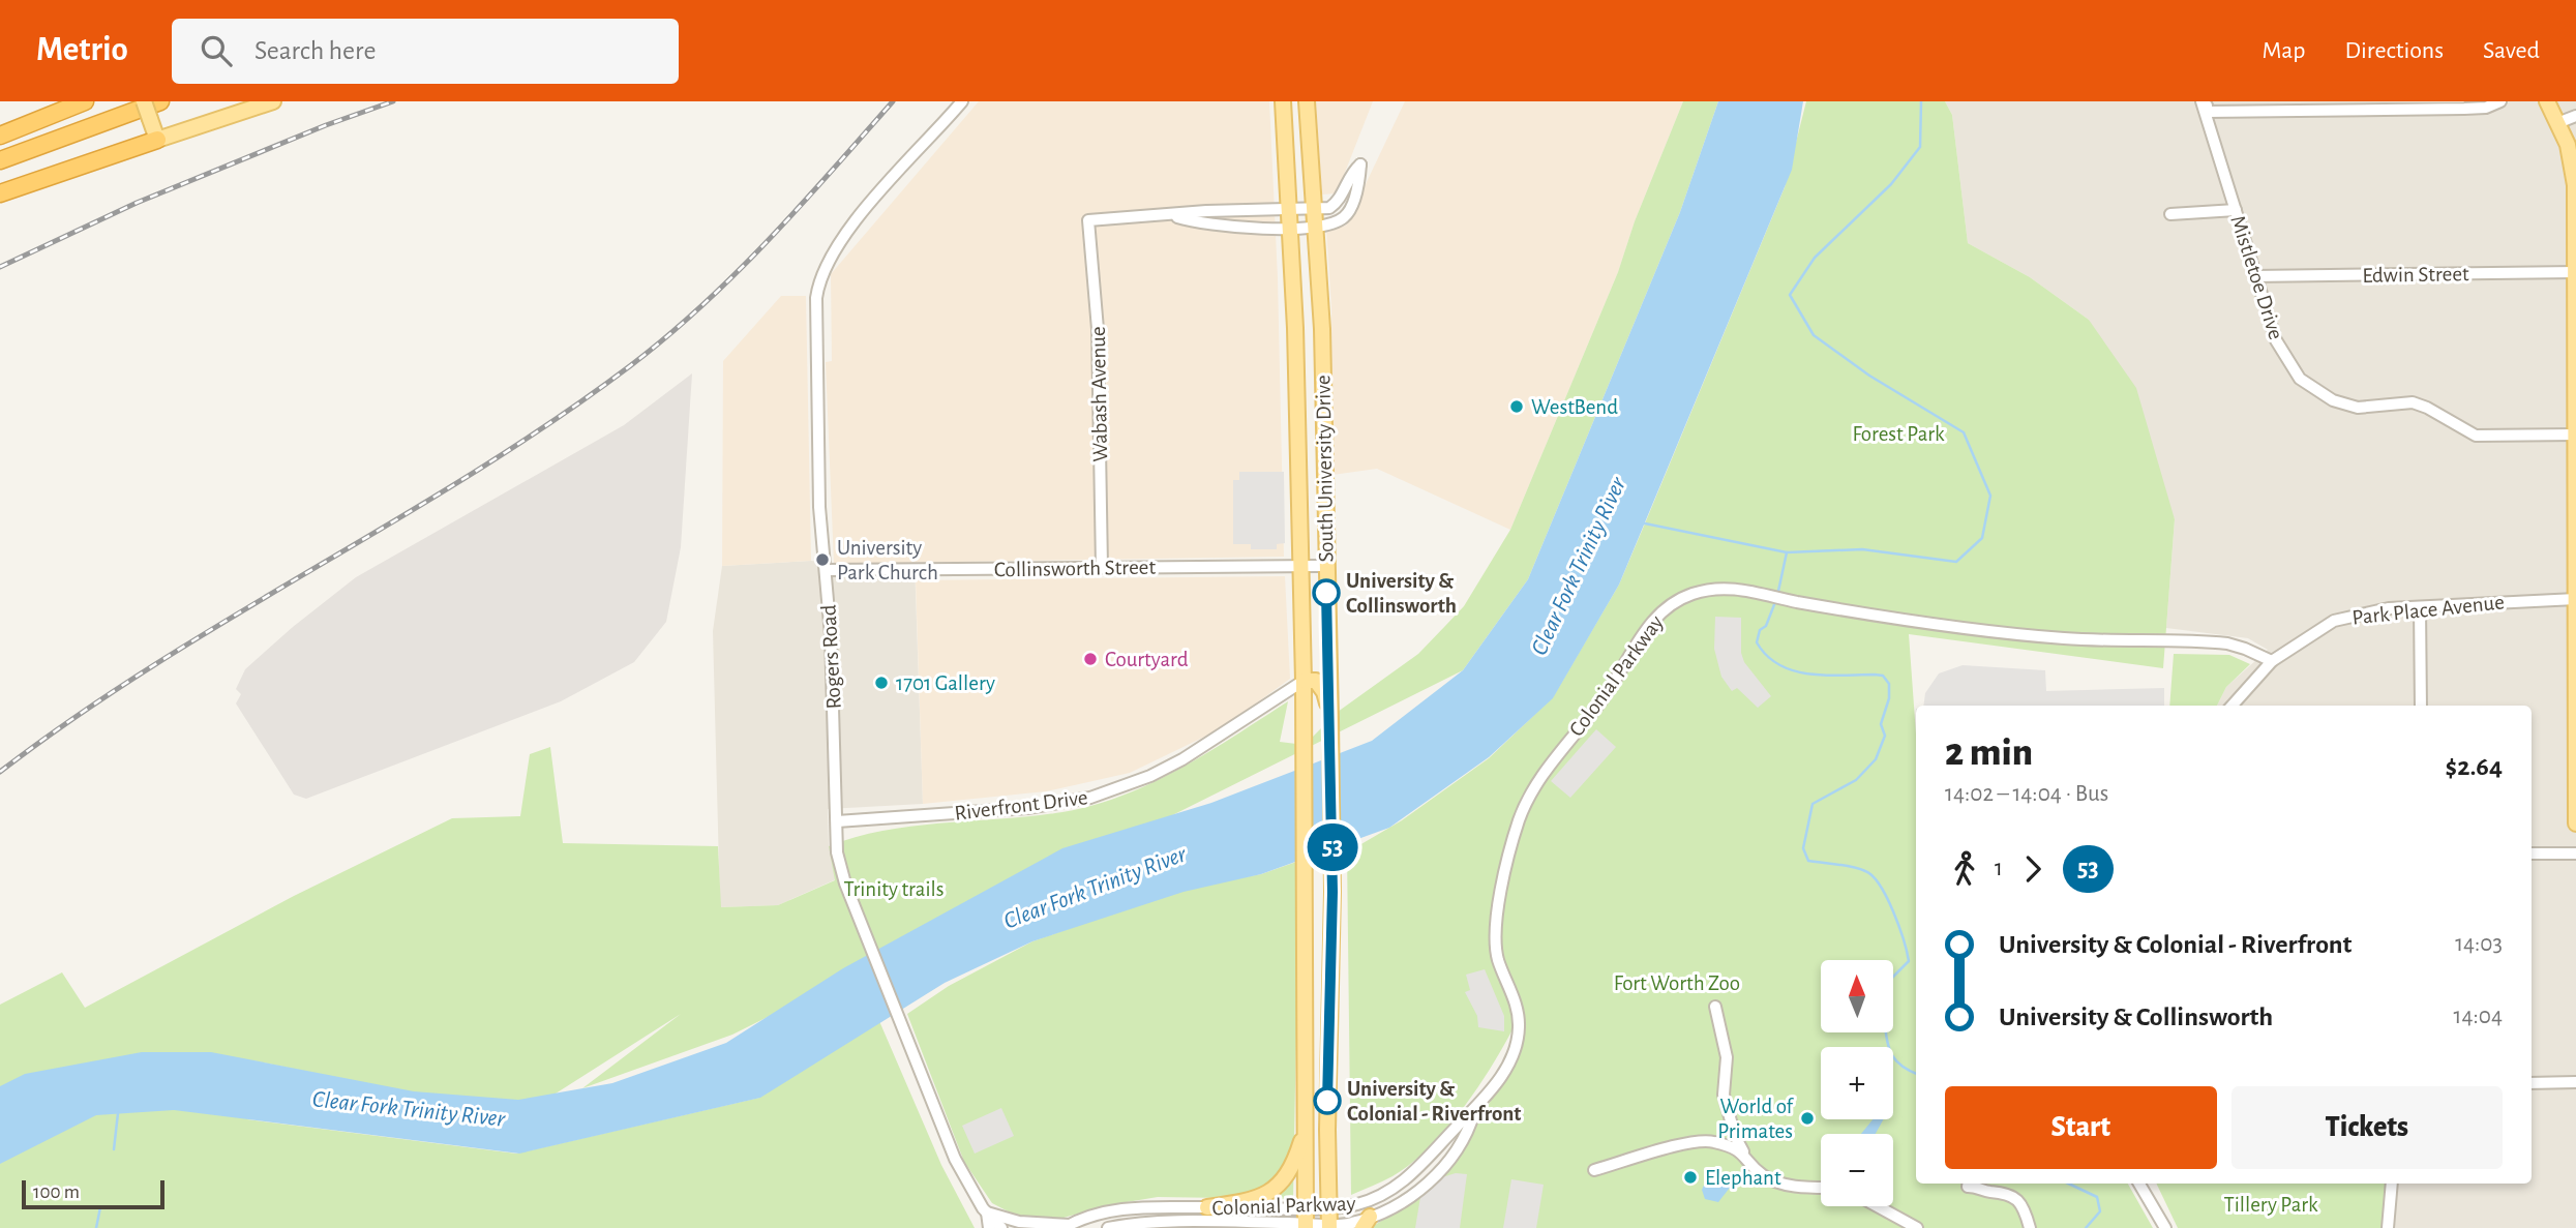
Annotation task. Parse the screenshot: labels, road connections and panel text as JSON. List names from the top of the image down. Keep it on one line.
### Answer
{"streets":{"main road":["South University Drive"],"street":["Edwin Street","Mistletoe Drive","Wabash Avenue","Collinsworth Street","Park Place Avenue","Rogers Road","Colonial Parkway","Riverfront Drive"]},"crossings":[["Edwin Street","Mistletoe Drive"],["Wabash Avenue","Collinsworth Street"],["South University Drive","Collinsworth Street"],["South University Drive","Colonial Parkway"],["South University Drive","Riverfront Drive"],["Collinsworth Street","Rogers Road"],["Park Place Avenue","Colonial Parkway"],["Rogers Road","Riverfront Drive"]],"water":["Clear Fork Trinity River"],"parks":["Forest Park","Trinity trails","Fort Worth Zoo","Tillery Park"],"places":["WestBend","University Park Church","University & Collinsworth","Courtyard","1701 Gallery","University & Colonial - Riverfront","World of Primates","Elephant"],"lines":["bus line 53"],"scale_bar":"100 m","north":"top","page":{"header":"Metrio","search":"Search here","nav":["Map","Directions","Saved"],"on_map":"53","heading":["2 min","14:02 – 14:04 · Bus","$2.64"],"legs":["1","53"],"list":[{"name":"University & Colonial - Riverfront","value":"14:03"},{"name":"University & Collinsworth","value":"14:04"}],"map_buttons":["+","−"],"buttons":["Start","Tickets"],"scale":"100 m"}}
